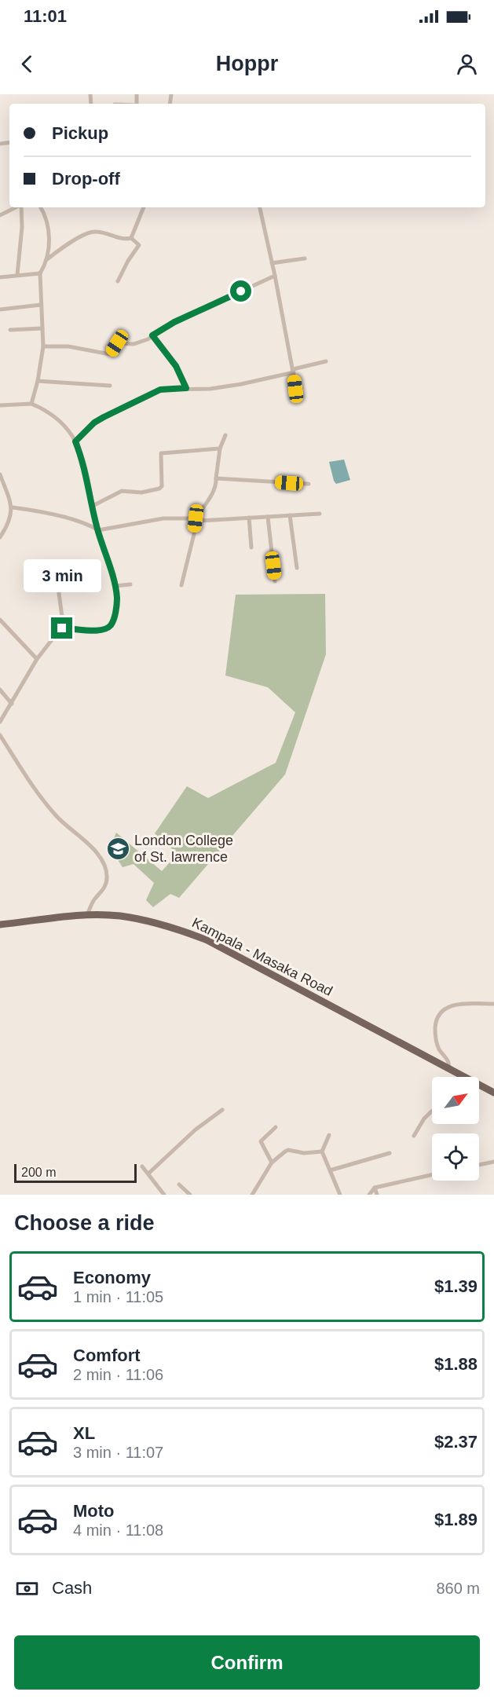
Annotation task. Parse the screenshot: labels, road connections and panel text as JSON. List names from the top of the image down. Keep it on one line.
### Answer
{"streets":{"main road":["Kampala - Masaka Road"]},"places":{"school or university":["London College of St. lawrence"]},"scale_bar":"200 m","north":"top right","page":{"status":"11:01","header":"Hoppr","banner":["Pickup","Drop-off"],"bubble":"3 min","scale":"200 m","heading":"Choose a ride","list":[{"name":"Economy","note":"1 min · 11:05","value":"$1.39"},{"name":"Comfort","note":"2 min · 11:06","value":"$1.88"},{"name":"XL","note":"3 min · 11:07","value":"$2.37"},{"name":"Moto","note":"4 min · 11:08","value":"$1.89"}],"pay":["Cash","860 m"],"buttons":"Confirm"}}
